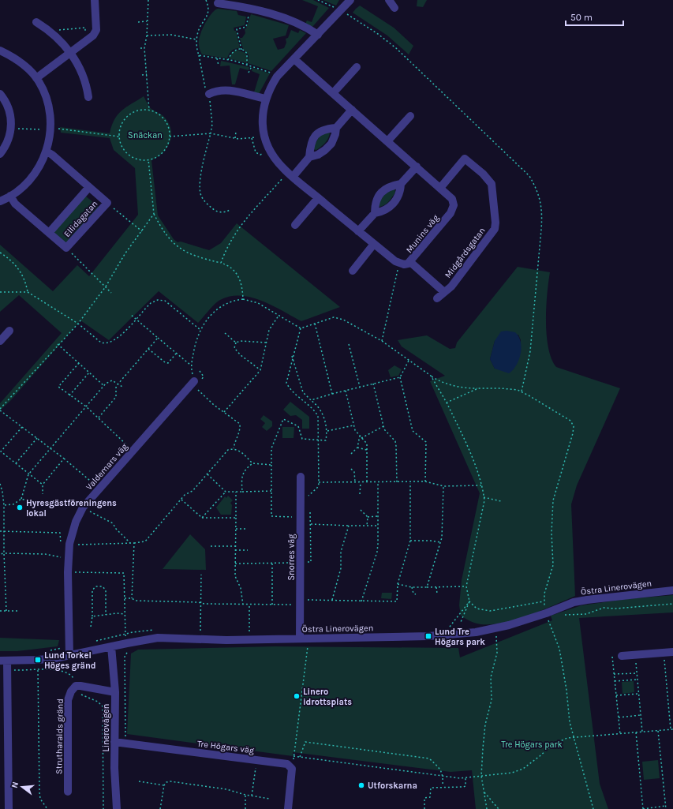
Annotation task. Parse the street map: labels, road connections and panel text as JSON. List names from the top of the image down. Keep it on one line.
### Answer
{"streets":{"street":["Ellidagatan","Munins väg","Midgårdsgatan","Valdemars väg","Snorres väg","Östra Linerovägen","Linerovägen","Strutharalds gränd","Tre Högars väg"]},"crossings":[["Munins väg","Midgårdsgatan"],["Valdemars väg","Östra Linerovägen"],["Snorres väg","Östra Linerovägen"],["Östra Linerovägen","Linerovägen"],["Linerovägen","Tre Högars väg"]],"parks":["Snäckan","Tre Högars park"],"places":{"other":["Hyresgästföreningens lokal","Linero idrottsplats","Utforskarna"],"transit":["Lund Tre Högars park","Lund Torkel Höges gränd"]},"scale_bar":"50 m","north":"left"}
